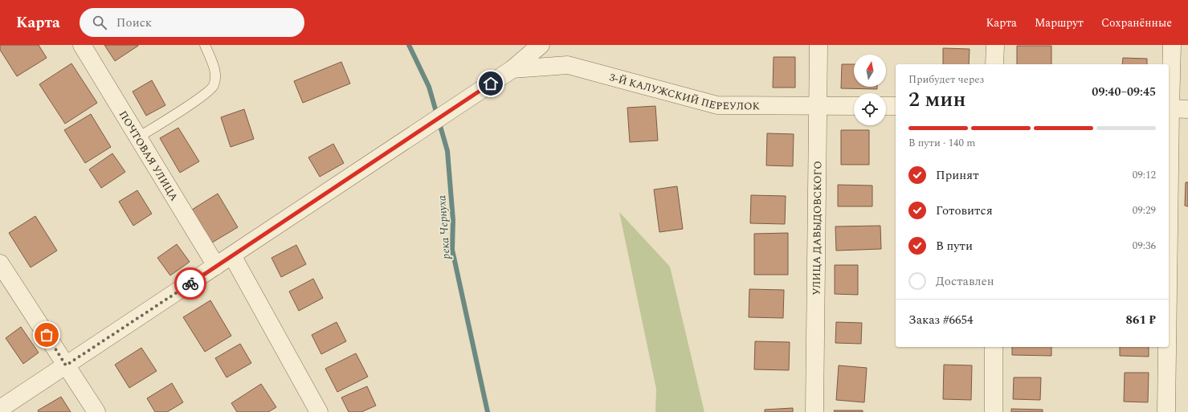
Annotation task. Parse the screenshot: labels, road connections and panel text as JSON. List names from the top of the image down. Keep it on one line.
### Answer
{"streets":{"street":["3-Й КАЛУЖСКИЙ ПЕРЕУЛОК","ПОЧТОВАЯ УЛИЦА","УЛИЦА ДАВЫДОВСКОГО"]},"crossings":[["3-Й КАЛУЖСКИЙ ПЕРЕУЛОК","УЛИЦА ДАВЫДОВСКОГО"]],"water":["река Чернуха"],"north":"top","page":{"header":"Карта","search":"Поиск","nav":["Карта","Маршрут","Сохранённые"],"heading":["2 мин","Прибудет через","09:40–09:45"],"panel":["Заказ #6654","861 ₽"],"bar":"В пути · 140 m","list":[["Принят","09:12"],["Готовится","09:29"],["В пути","09:36"],"Доставлен"]}}
